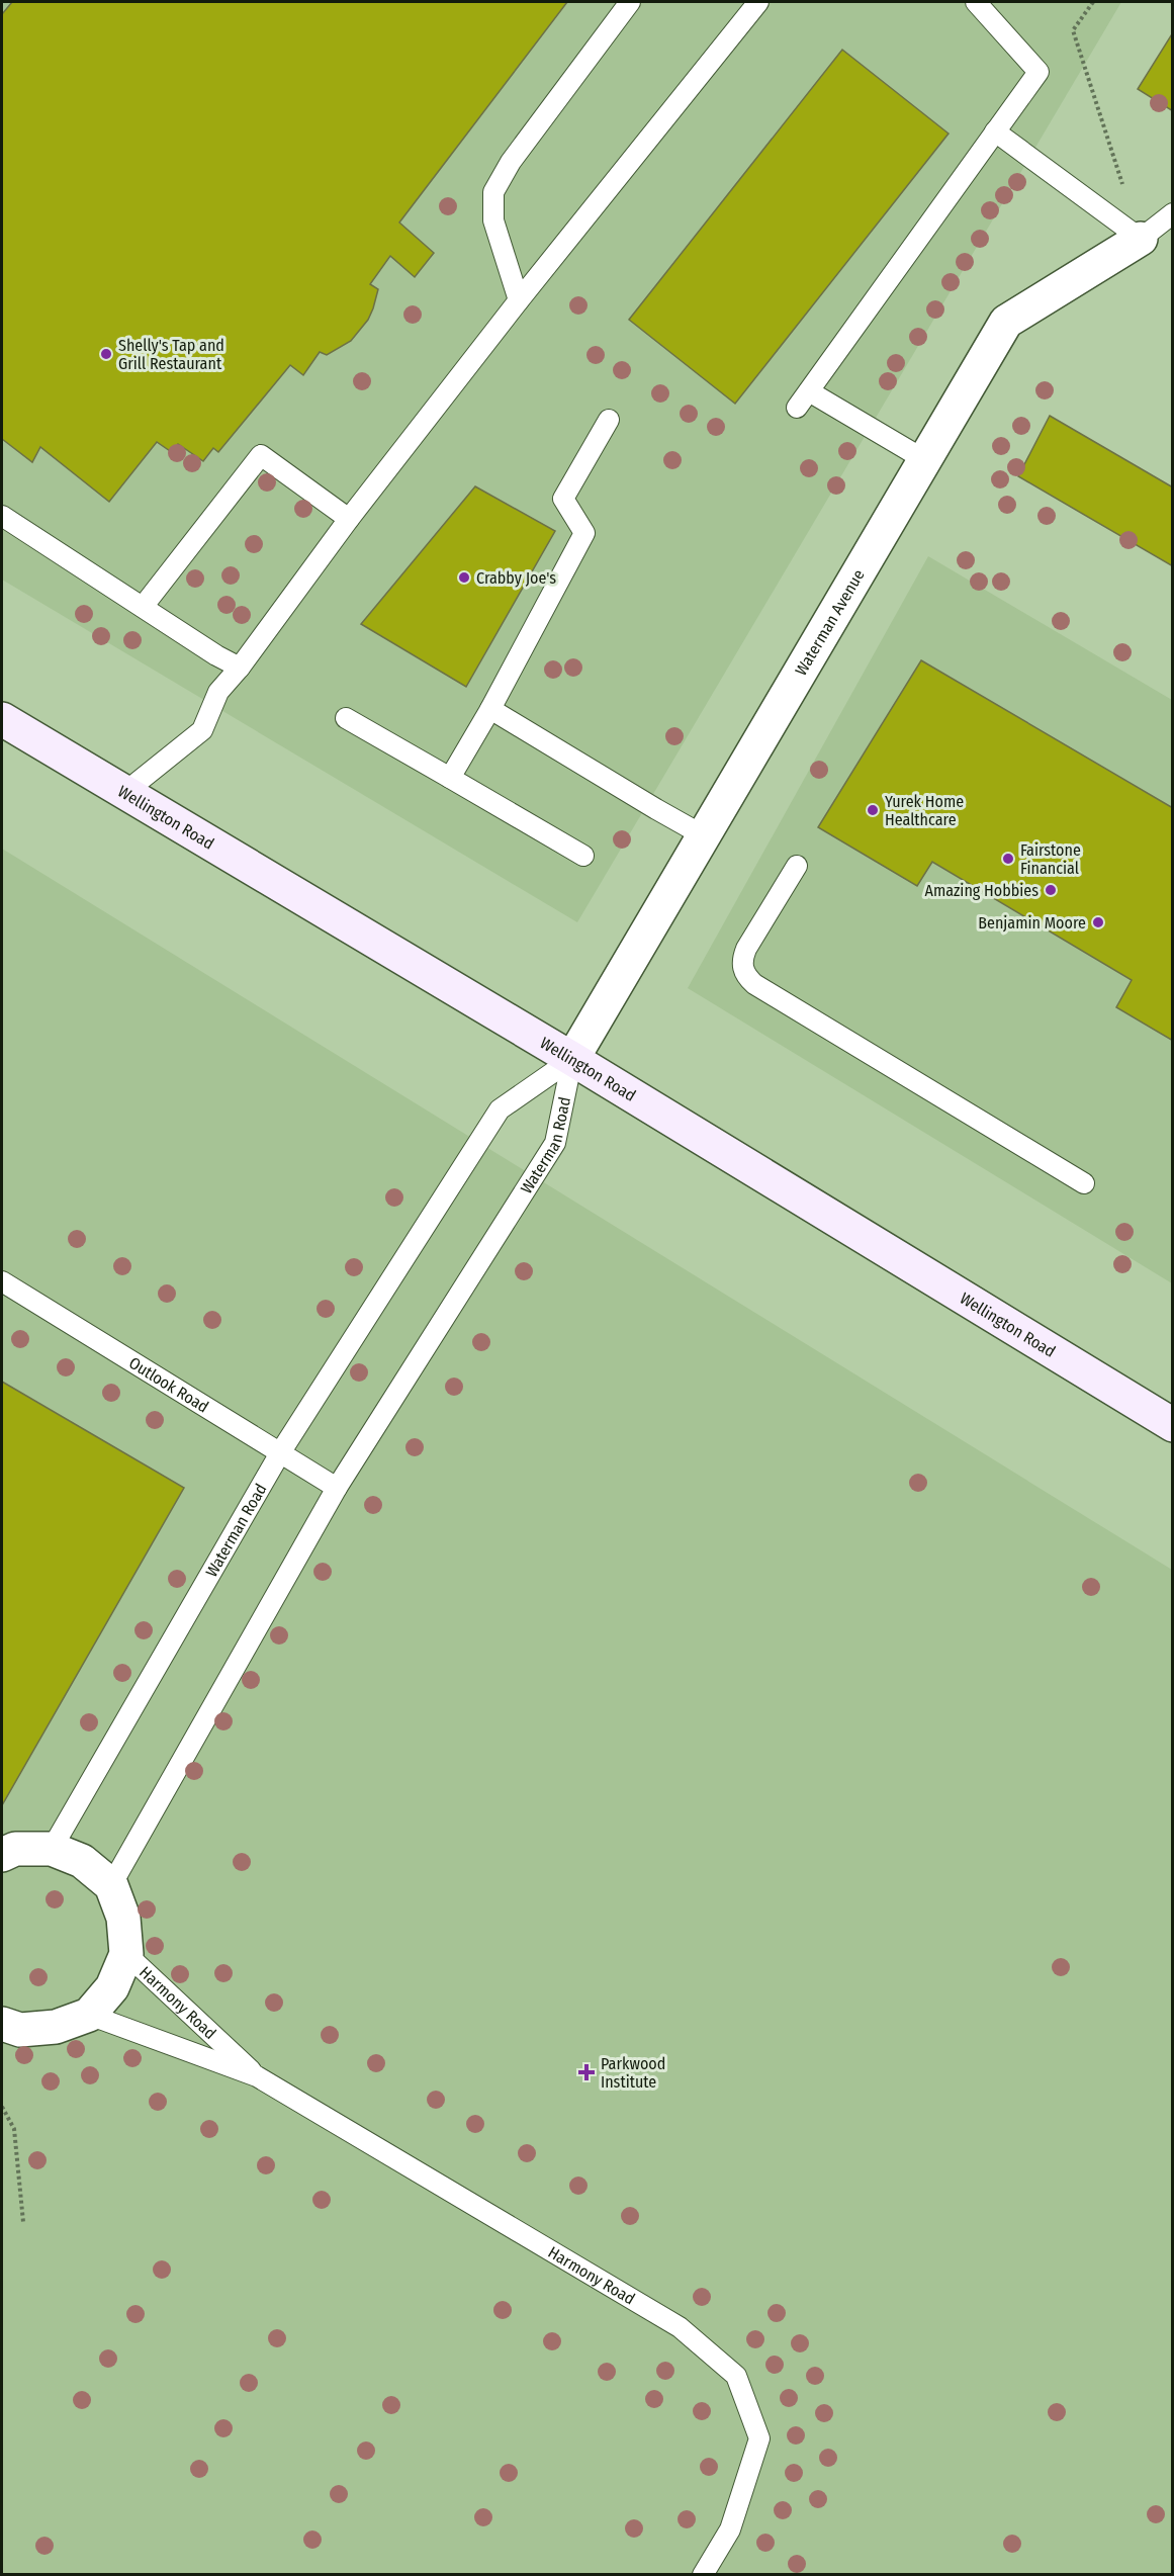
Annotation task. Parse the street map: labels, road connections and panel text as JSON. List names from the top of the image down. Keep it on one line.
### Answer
{"streets":{"main road":["Wellington Road"],"street":["Waterman Avenue"],"lane":["Waterman Road","Outlook Road","Harmony Road"]},"crossings":[["Waterman Avenue","Wellington Road"],["Waterman Avenue","Waterman Road"],["Wellington Road","Waterman Road"],["Waterman Road","Outlook Road"]],"places":{"other":["Shelly's Tap and Grill Restaurant","Crabby Joe's","Yurek Home Healthcare","Fairstone Financial","Amazing Hobbies","Benjamin Moore"],"health":["Parkwood Institute"]}}
